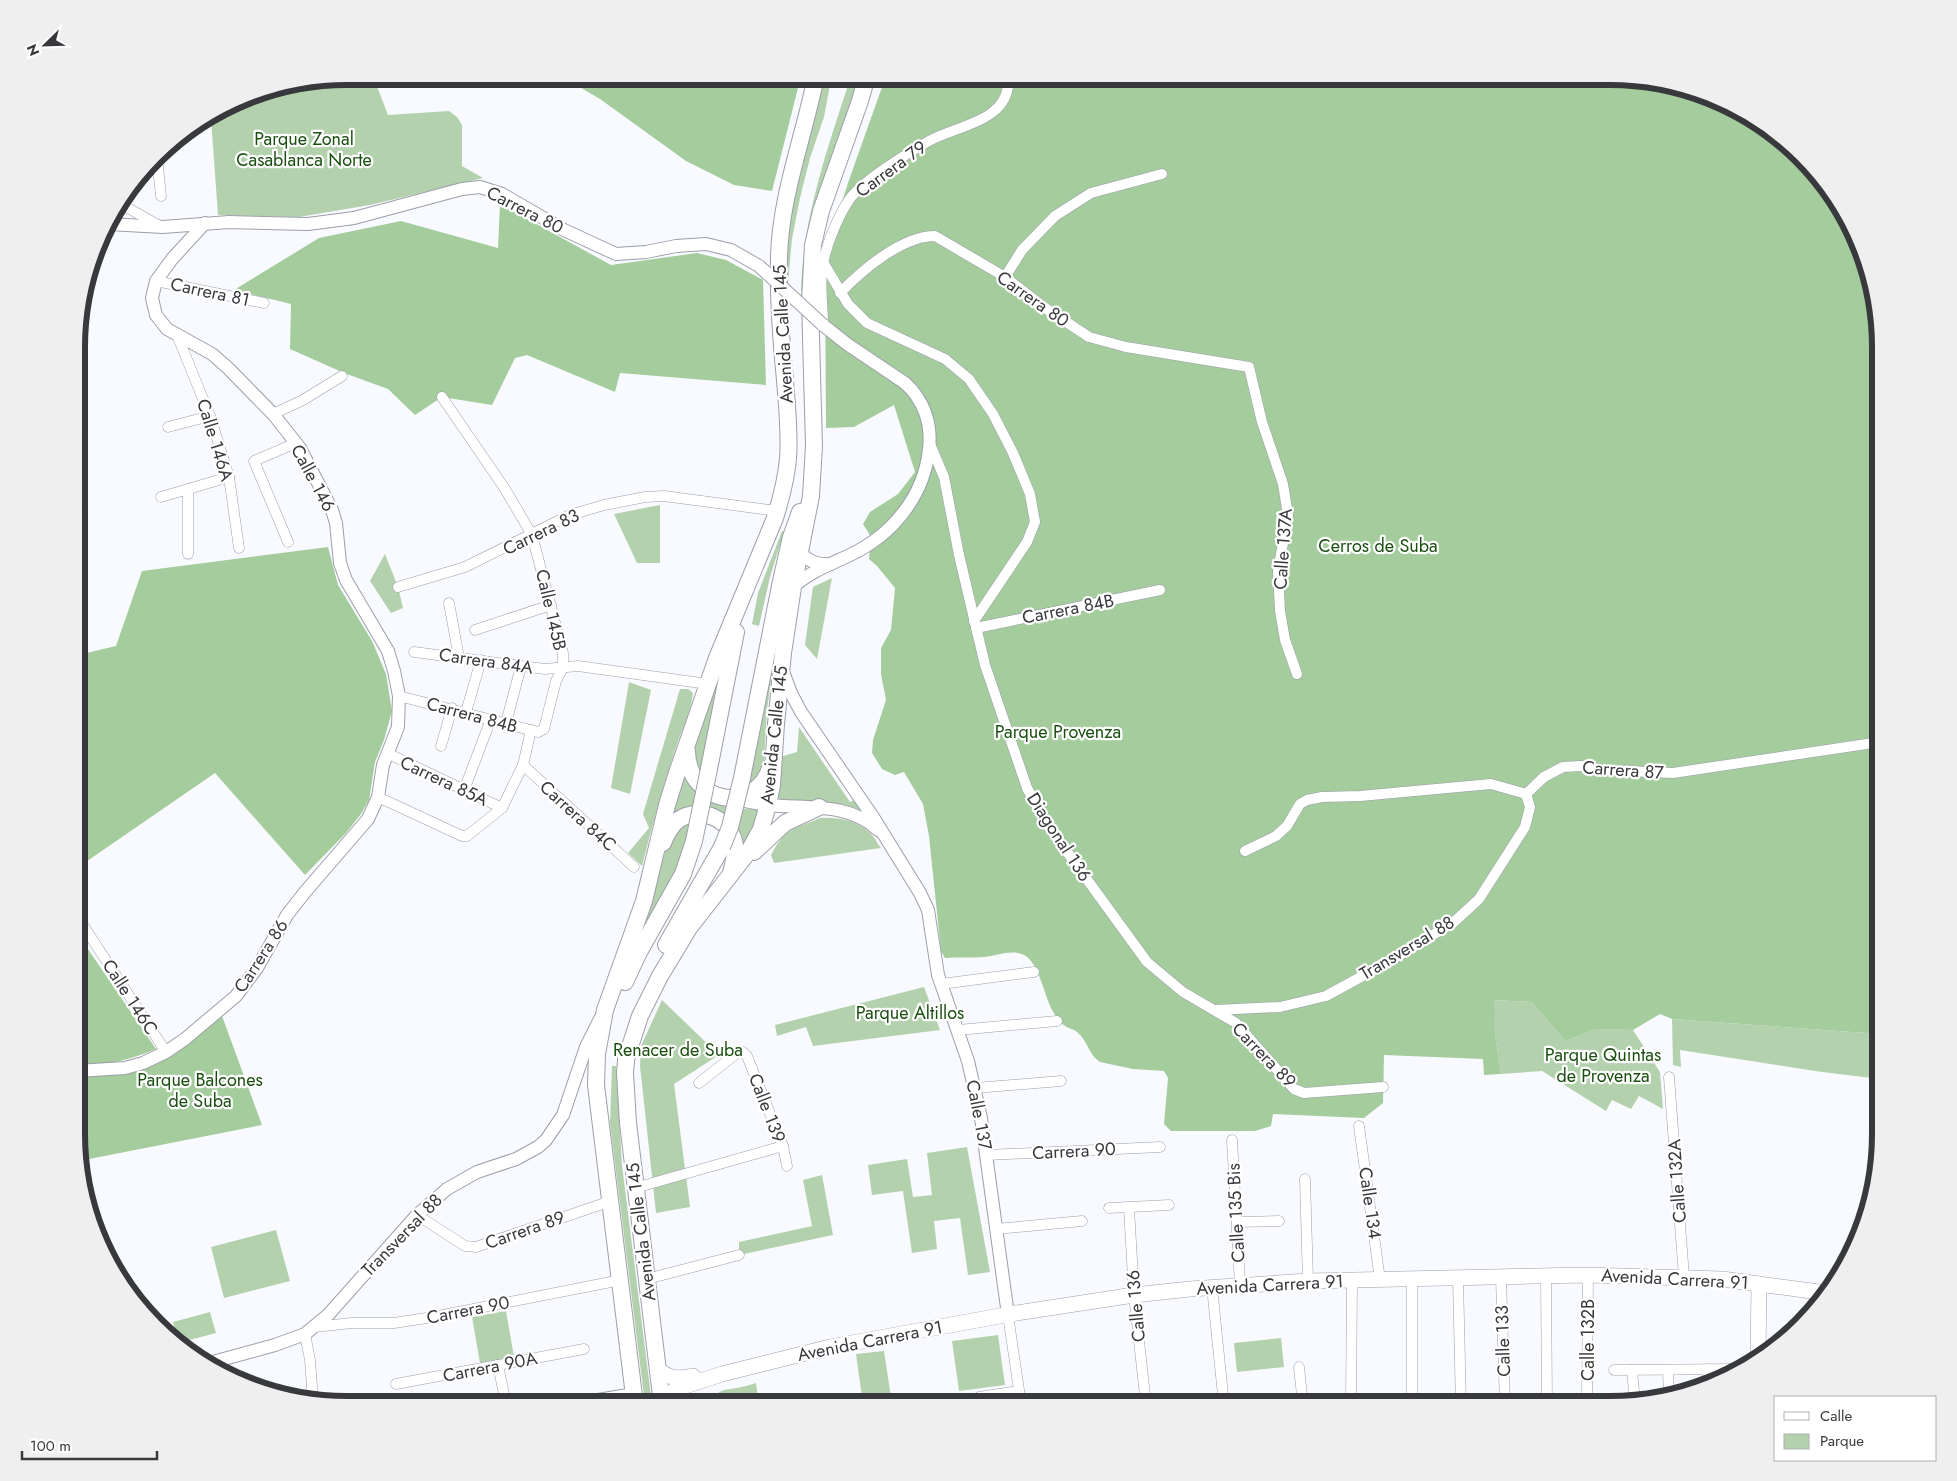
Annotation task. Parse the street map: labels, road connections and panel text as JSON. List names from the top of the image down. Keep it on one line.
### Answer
{"streets":{"main road":["Avenida Calle 145","Avenida Carrera 91"],"street":["Carrera 79","Carrera 80","Carrera 81","Calle 146A","Calle 146","Carrera 83","Calle 137A","Carrera 84B","Calle 145B","Carrera 84A","Carrera 87","Carrera 85A","Carrera 84C","Diagonal 136","Transversal 88","Carrera 86","Calle 146C","Carrera 89","Calle 139","Calle 137","Carrera 90","Calle 132A","Calle 134","Calle 135 Bis","Calle 136","Calle 132B","Calle 133","Carrera 90A"]},"crossings":[["Carrera 79","Carrera 80"],["Carrera 79","Diagonal 136"],["Carrera 80","Calle 137A"],["Carrera 80","Diagonal 136"],["Carrera 81","Calle 146"],["Avenida Calle 145","Carrera 83"],["Avenida Calle 145","Carrera 84A"],["Avenida Calle 145","Diagonal 136"],["Avenida Calle 145","Transversal 88"],["Avenida Calle 145","Carrera 89"],["Avenida Calle 145","Calle 137"],["Avenida Calle 145","Carrera 90"],["Avenida Calle 145","Avenida Carrera 91"],["Calle 146A","Calle 146"],["Calle 146","Carrera 84B"],["Calle 146","Carrera 85A"],["Calle 146","Carrera 86"],["Carrera 83","Calle 145B"],["Carrera 84B","Calle 145B"],["Carrera 84B","Diagonal 136"],["Calle 145B","Carrera 84A"],["Carrera 87","Transversal 88"],["Diagonal 136","Transversal 88"],["Diagonal 136","Carrera 89"],["Transversal 88","Carrera 89"],["Transversal 88","Carrera 90"],["Carrera 86","Calle 146C"],["Calle 137","Carrera 90"],["Calle 137","Avenida Carrera 91"],["Calle 132A","Avenida Carrera 91"],["Calle 134","Avenida Carrera 91"],["Calle 135 Bis","Avenida Carrera 91"],["Avenida Carrera 91","Calle 136"],["Avenida Carrera 91","Calle 132B"],["Avenida Carrera 91","Calle 133"]],"parks":["Parque Zonal Casablanca Norte","Cerros de Suba","Parque Provenza","Parque Altillos","Renacer de Suba","Parque Quintas de Provenza","Parque Balcones de Suba"],"legend":["Calle","Parque"],"scale_bar":"100 m","north":"bottom left"}
